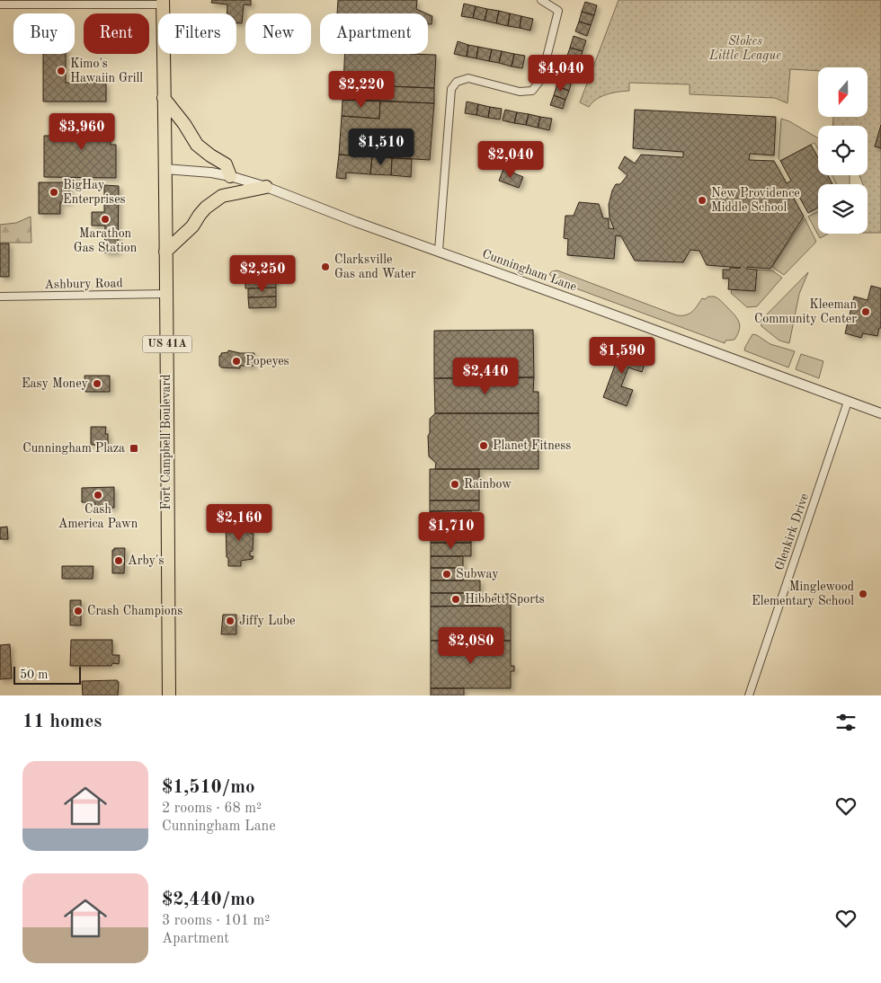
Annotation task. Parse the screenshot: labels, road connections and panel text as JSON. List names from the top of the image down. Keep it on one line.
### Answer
{"streets":{"highway":["US 41A","Fort Campbell Boulevard"],"street":["Cunningham Lane","Ashbury Road","Glenkirk Drive"]},"crossings":[["Cunningham Lane","Fort Campbell Boulevard"],["Cunningham Lane","Glenkirk Drive"],["Ashbury Road","Fort Campbell Boulevard"]],"parks":["Stokes Little League"],"places":{"other":["Kimo's Hawaiin Grill","BigHay Enterprises","New Providence Middle School","Marathon Gas Station","Clarksville Gas and Water","Kleeman Community Center","Popeyes","Easy Money","Planet Fitness","Rainbow","Cash America Pawn","Arby's","Subway","Minglewood Elementary School","Hibbett Sports","Crash Champions","Jiffy Lube"],"transit":["Cunningham Plaza"]},"scale_bar":"50 m","north":"bottom","page":{"chip":["Buy","Rent","Filters","New","Apartment"],"price":["$4,040","$2,220","$3,960","$1,510","$2,040","$2,250","$1,590","$2,440","$2,160","$1,710","$2,080"],"scale":"50 m","heading":"11 homes","list":[{"name":"$1,510/mo","note":"2 rooms · 68 m² · Cunningham Lane"},{"name":"$2,440/mo","note":"3 rooms · 101 m² · Apartment"}]}}
